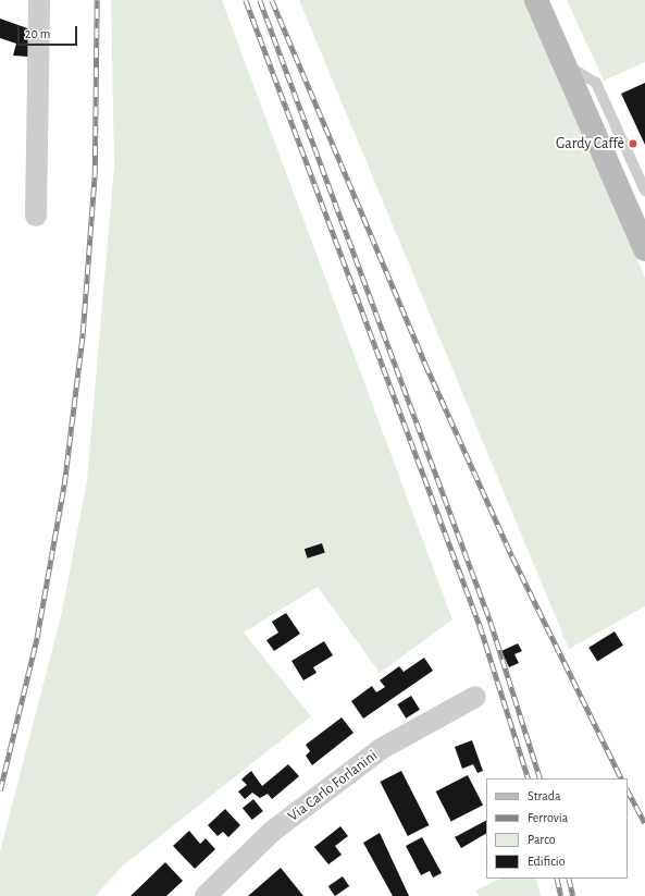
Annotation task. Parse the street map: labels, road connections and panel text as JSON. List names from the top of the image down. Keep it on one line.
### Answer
{"streets":{"street":["Via Carlo Forlanini"]},"places":["Gardy Caffè"],"legend":["Strada","Ferrovia","Parco","Edificio"],"scale_bar":"20 m"}
